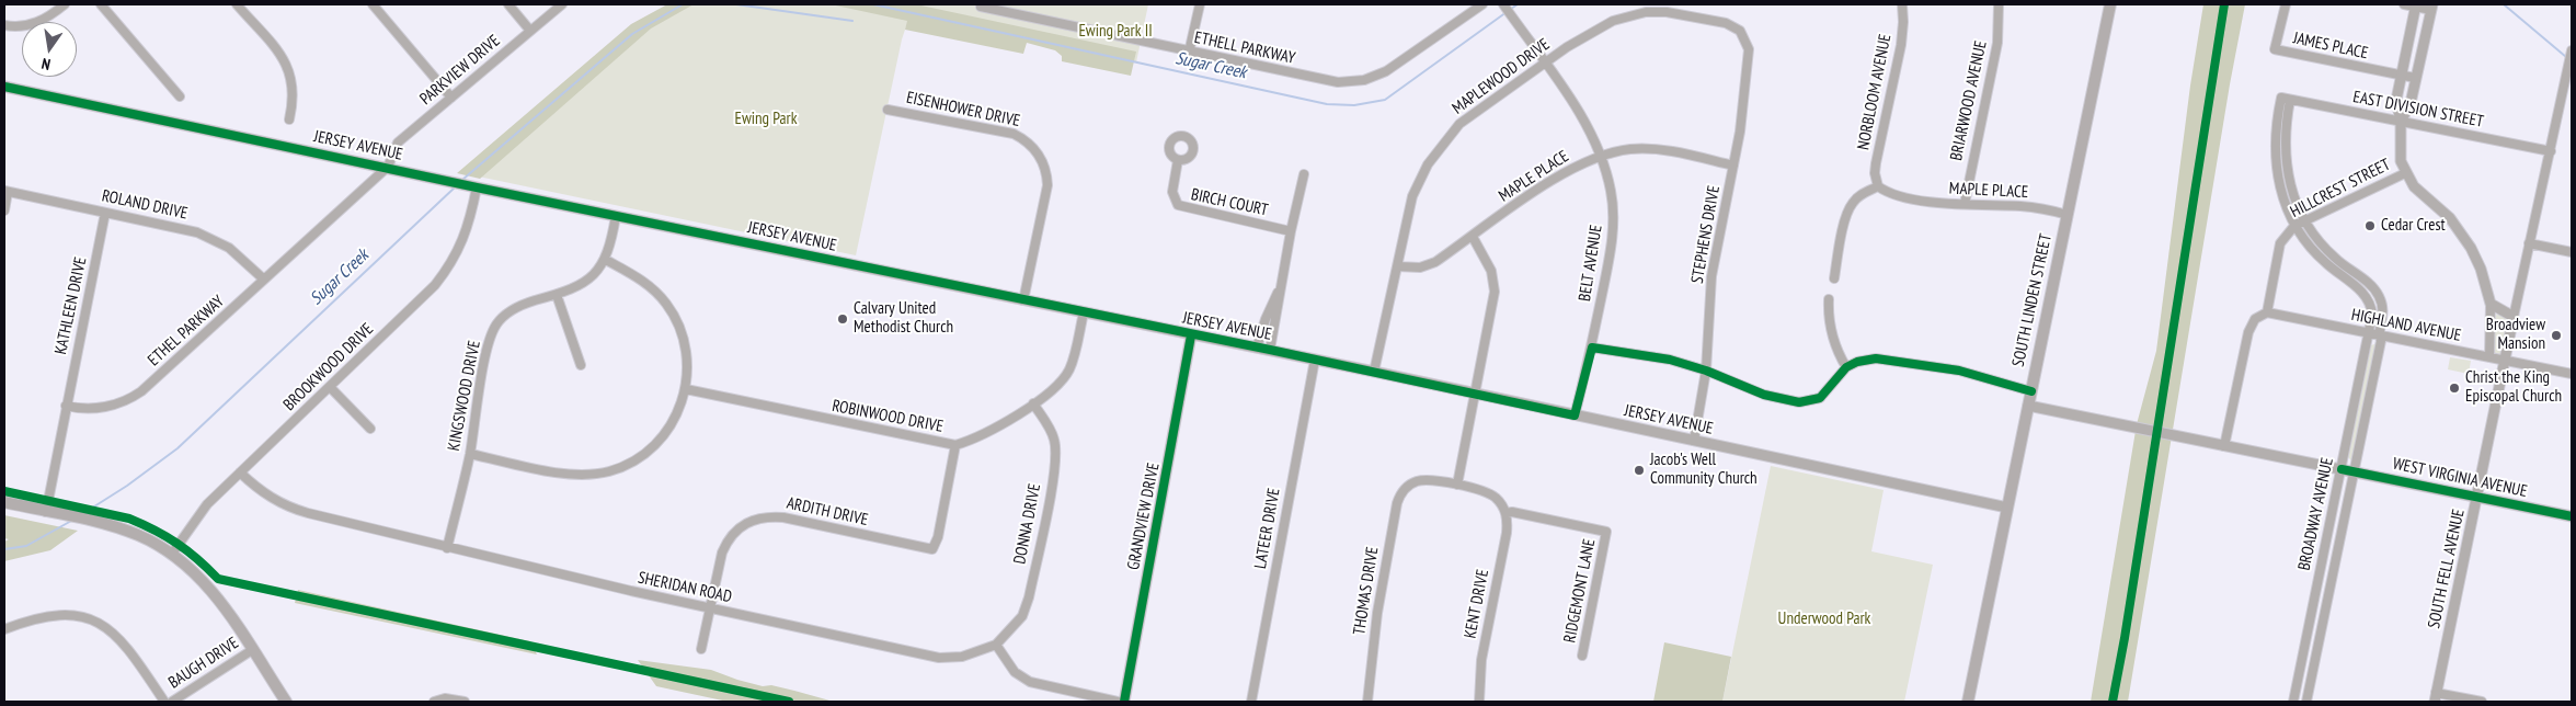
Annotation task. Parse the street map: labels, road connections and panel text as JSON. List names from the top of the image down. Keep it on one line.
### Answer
{"streets":{"main road":["SOUTH LINDEN STREET"],"street":["JAMES PLACE","ETHELL PARKWAY","PARKVIEW DRIVE","MAPLEWOOD DRIVE","NORBLOOM AVENUE","BRIARWOOD AVENUE","EISENHOWER DRIVE","EAST DIVISION STREET","JERSEY AVENUE","MAPLE PLACE","HILLCREST STREET","BIRCH COURT","ROLAND DRIVE","STEPHENS DRIVE","BELT AVENUE","KATHLEEN DRIVE","HIGHLAND AVENUE","ETHEL PARKWAY","BROOKWOOD DRIVE","KINGSWOOD DRIVE","ROBINWOOD DRIVE","WEST VIRGINIA AVENUE","ARDITH DRIVE","BROADWAY AVENUE","GRANDVIEW DRIVE","DONNA DRIVE","LATEER DRIVE","SOUTH FELL AVENUE","SHERIDAN ROAD","THOMAS DRIVE","RIDGEMONT LANE","KENT DRIVE","BAUGH DRIVE"]},"crossings":[["PARKVIEW DRIVE","JERSEY AVENUE"],["PARKVIEW DRIVE","ETHEL PARKWAY"],["MAPLEWOOD DRIVE","JERSEY AVENUE"],["MAPLEWOOD DRIVE","MAPLE PLACE"],["MAPLEWOOD DRIVE","STEPHENS DRIVE"],["MAPLEWOOD DRIVE","BELT AVENUE"],["NORBLOOM AVENUE","MAPLE PLACE"],["BRIARWOOD AVENUE","MAPLE PLACE"],["EISENHOWER DRIVE","JERSEY AVENUE"],["EAST DIVISION STREET","BROADWAY AVENUE"],["EAST DIVISION STREET","SOUTH FELL AVENUE"],["JERSEY AVENUE","STEPHENS DRIVE"],["JERSEY AVENUE","BELT AVENUE"],["JERSEY AVENUE","SOUTH LINDEN STREET"],["JERSEY AVENUE","ETHEL PARKWAY"],["JERSEY AVENUE","BROOKWOOD DRIVE"],["JERSEY AVENUE","ROBINWOOD DRIVE"],["JERSEY AVENUE","GRANDVIEW DRIVE"],["JERSEY AVENUE","LATEER DRIVE"],["MAPLE PLACE","STEPHENS DRIVE"],["MAPLE PLACE","BELT AVENUE"],["MAPLE PLACE","SOUTH LINDEN STREET"],["HILLCREST STREET","HIGHLAND AVENUE"],["HILLCREST STREET","BROADWAY AVENUE"],["ROLAND DRIVE","KATHLEEN DRIVE"],["ROLAND DRIVE","ETHEL PARKWAY"],["SOUTH LINDEN STREET","WEST VIRGINIA AVENUE"],["KATHLEEN DRIVE","ETHEL PARKWAY"],["HIGHLAND AVENUE","BROADWAY AVENUE"],["HIGHLAND AVENUE","SOUTH FELL AVENUE"],["BROOKWOOD DRIVE","SHERIDAN ROAD"],["KINGSWOOD DRIVE","SHERIDAN ROAD"],["ROBINWOOD DRIVE","ARDITH DRIVE"],["ROBINWOOD DRIVE","DONNA DRIVE"],["WEST VIRGINIA AVENUE","BROADWAY AVENUE"],["WEST VIRGINIA AVENUE","SOUTH FELL AVENUE"],["ARDITH DRIVE","SHERIDAN ROAD"],["DONNA DRIVE","SHERIDAN ROAD"],["RIDGEMONT LANE","KENT DRIVE"]],"water":["Sugar Creek"],"parks":["Ewing Park II","Ewing Park","Underwood Park"],"places":["Cedar Crest","Calvary United Methodist Church","Broadview Mansion","Christ the King Episcopal Church","Jacob's Well Community Church"],"north":"bottom"}
